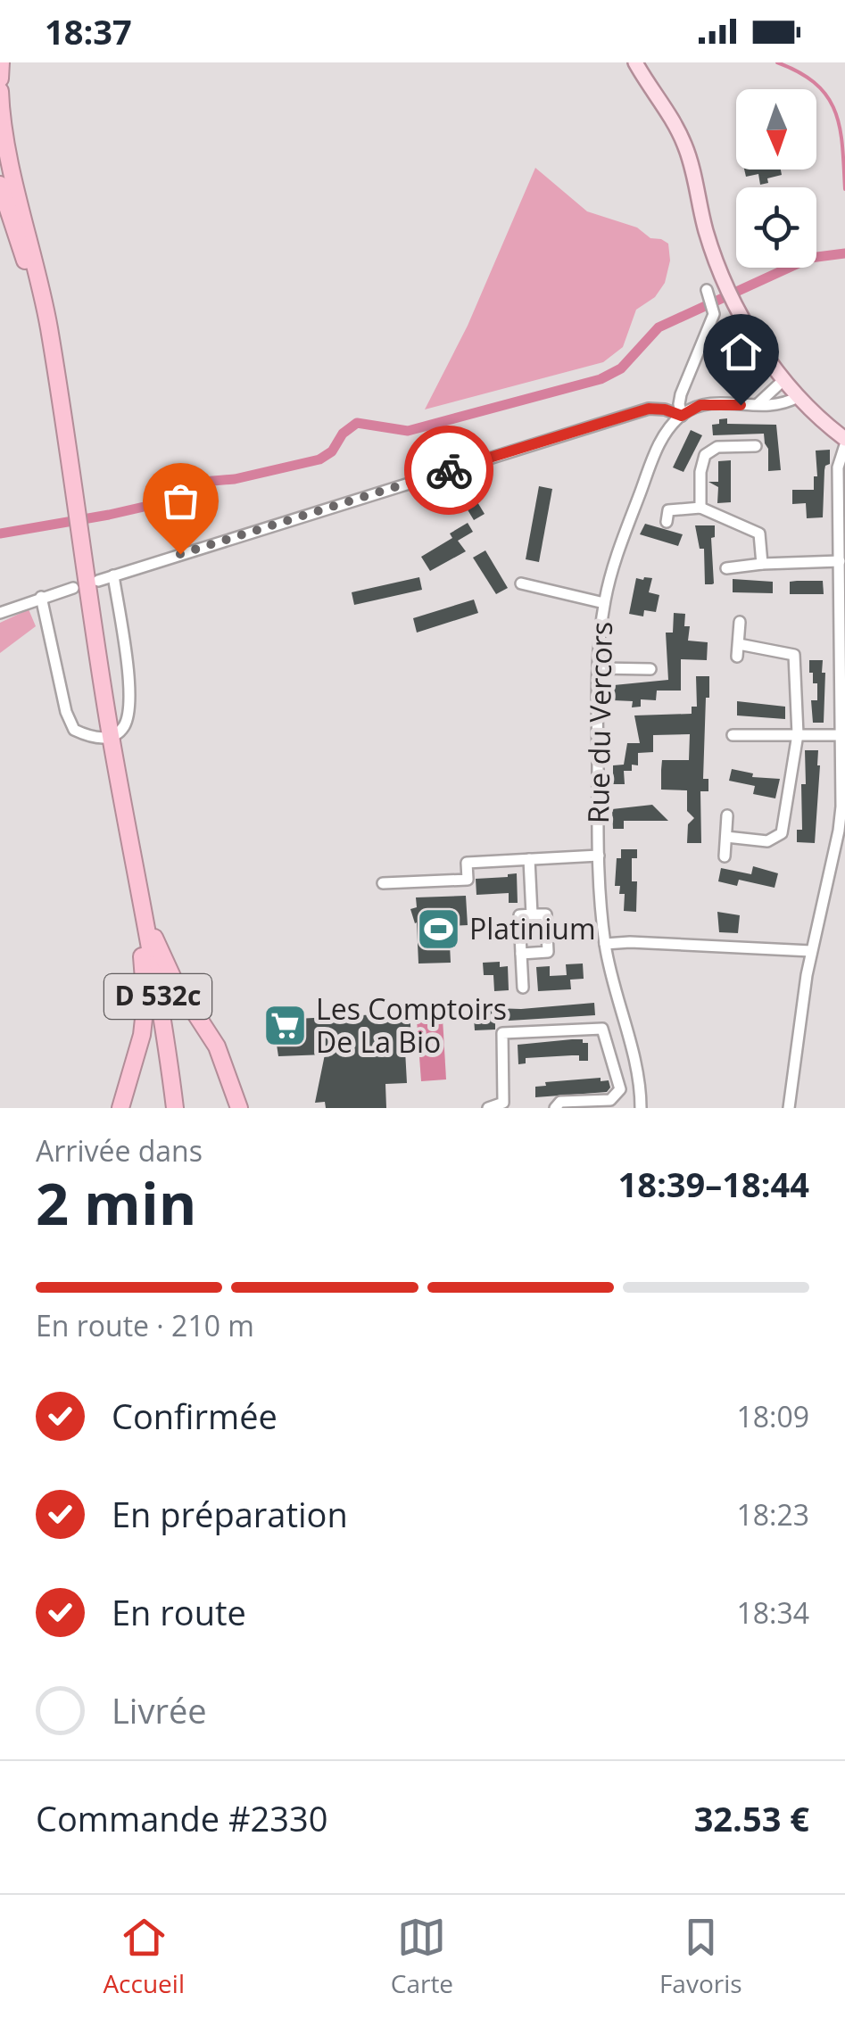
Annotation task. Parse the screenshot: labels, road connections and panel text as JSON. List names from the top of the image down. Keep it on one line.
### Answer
{"streets":{"highway":["D 532c"],"street":["Rue du Vercors"]},"places":{"sports":["Platinium"],"supermarket":["Les Comptoirs De La Bio"]},"north":"bottom","page":{"status":"18:37","heading":["2 min","Arrivée dans","18:39–18:44"],"panel":["Commande #2330","32.53 €"],"bar":"En route · 210 m","list":[["Confirmée","18:09"],["En préparation","18:23"],["En route","18:34"],"Livrée"],"tabs":["Accueil","Carte","Favoris"]}}
